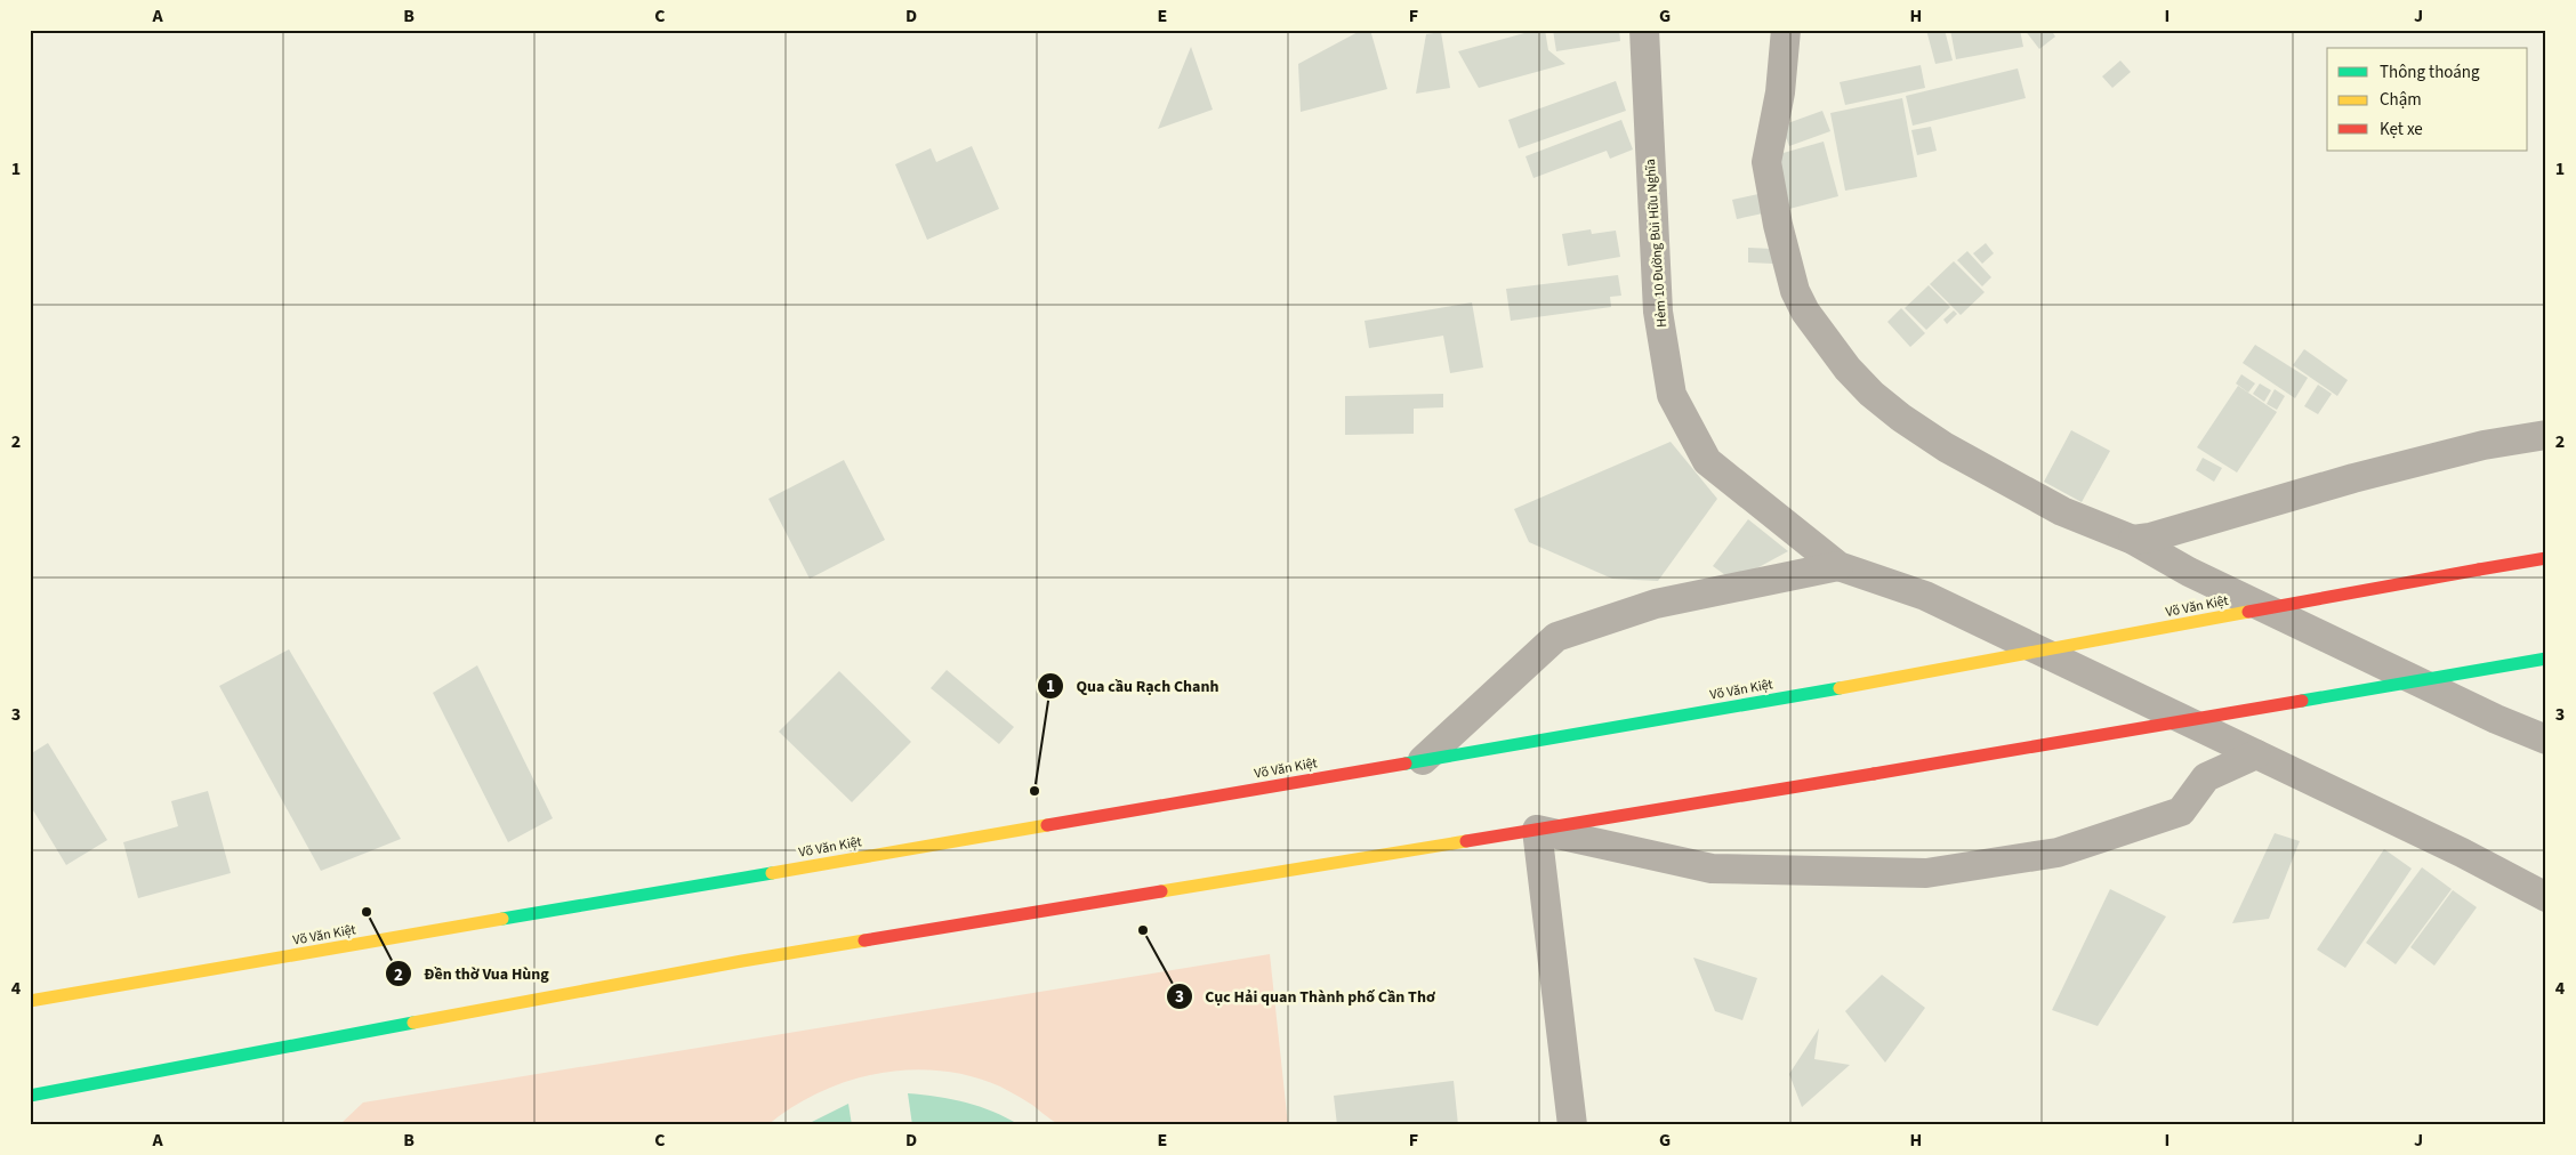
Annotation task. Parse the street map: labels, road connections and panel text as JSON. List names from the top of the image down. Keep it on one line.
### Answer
{"streets":{"main road":["Võ Văn Kiệt"],"street":["Hẻm 10 Đường Bùi Hữu Nghĩa"]},"places":["Qua cầu Rạch Chanh","Đền thờ Vua Hùng","Cục Hải quan Thành phố Cần Thơ"],"legend":["Thông thoáng","Chậm","Kẹt xe"],"grid":{"columns":["A","B","C","D","E","F","G","H","I","J"],"rows":["1","2","3","4"]}}
